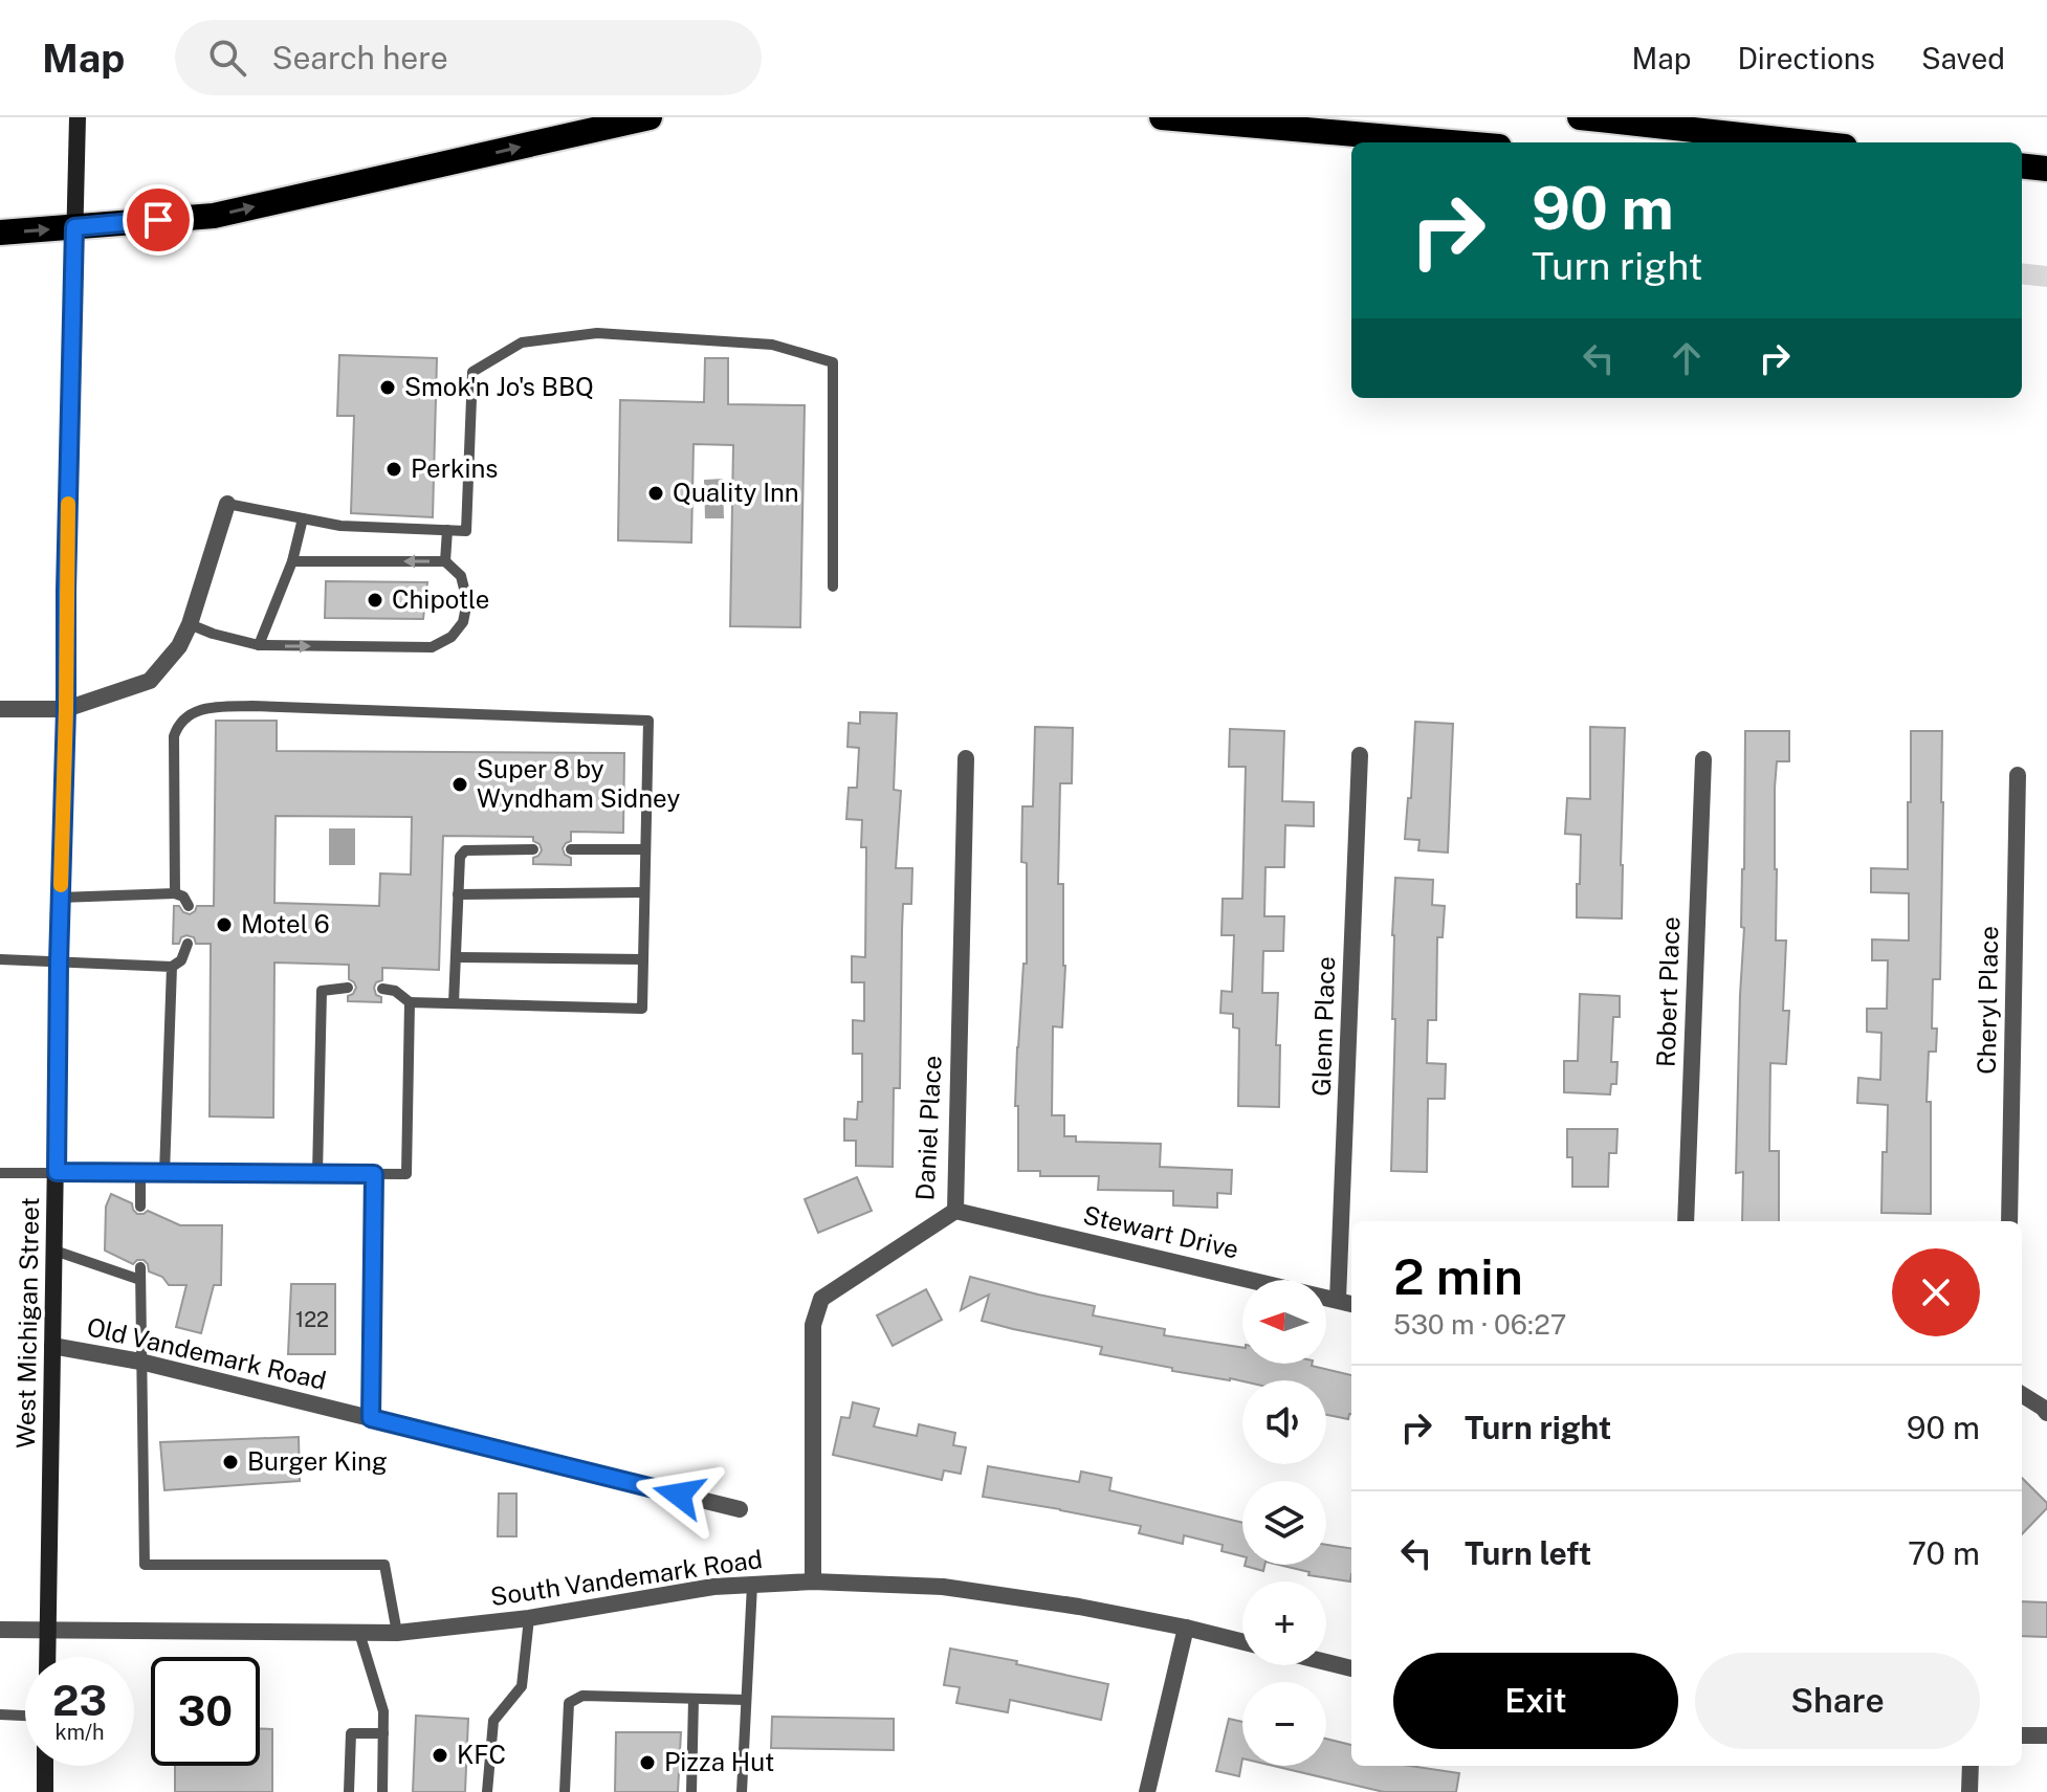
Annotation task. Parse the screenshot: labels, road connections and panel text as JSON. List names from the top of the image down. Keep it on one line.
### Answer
{"streets":{"main road":["West Michigan Street"],"street":["Robert Place","Cheryl Place","Glenn Place","Daniel Place","Stewart Drive","Old Vandemark Road","South Vandemark Road"]},"crossings":[["Glenn Place","Stewart Drive"],["Daniel Place","Stewart Drive"],["Daniel Place","South Vandemark Road"],["West Michigan Street","Old Vandemark Road"],["West Michigan Street","South Vandemark Road"]],"places":["Smok'n Jo's BBQ","Perkins","Quality Inn","Chipotle","Super 8 by Wyndham Sidney","Motel 6","Burger King","KFC","Pizza Hut"],"house_numbers":["122"],"north":"left","page":{"header":"Map","search":"Search here","nav":["Map","Directions","Saved"],"turn":["90 m","Turn right"],"heading":["2 min","530 m · 06:27"],"map_buttons":["+","−"],"list":[{"name":"Turn right","value":"90 m"},{"name":"Turn left","value":"70 m"}],"buttons":["Exit","Share"],"speed":"23 km/h","limit":"30"}}
